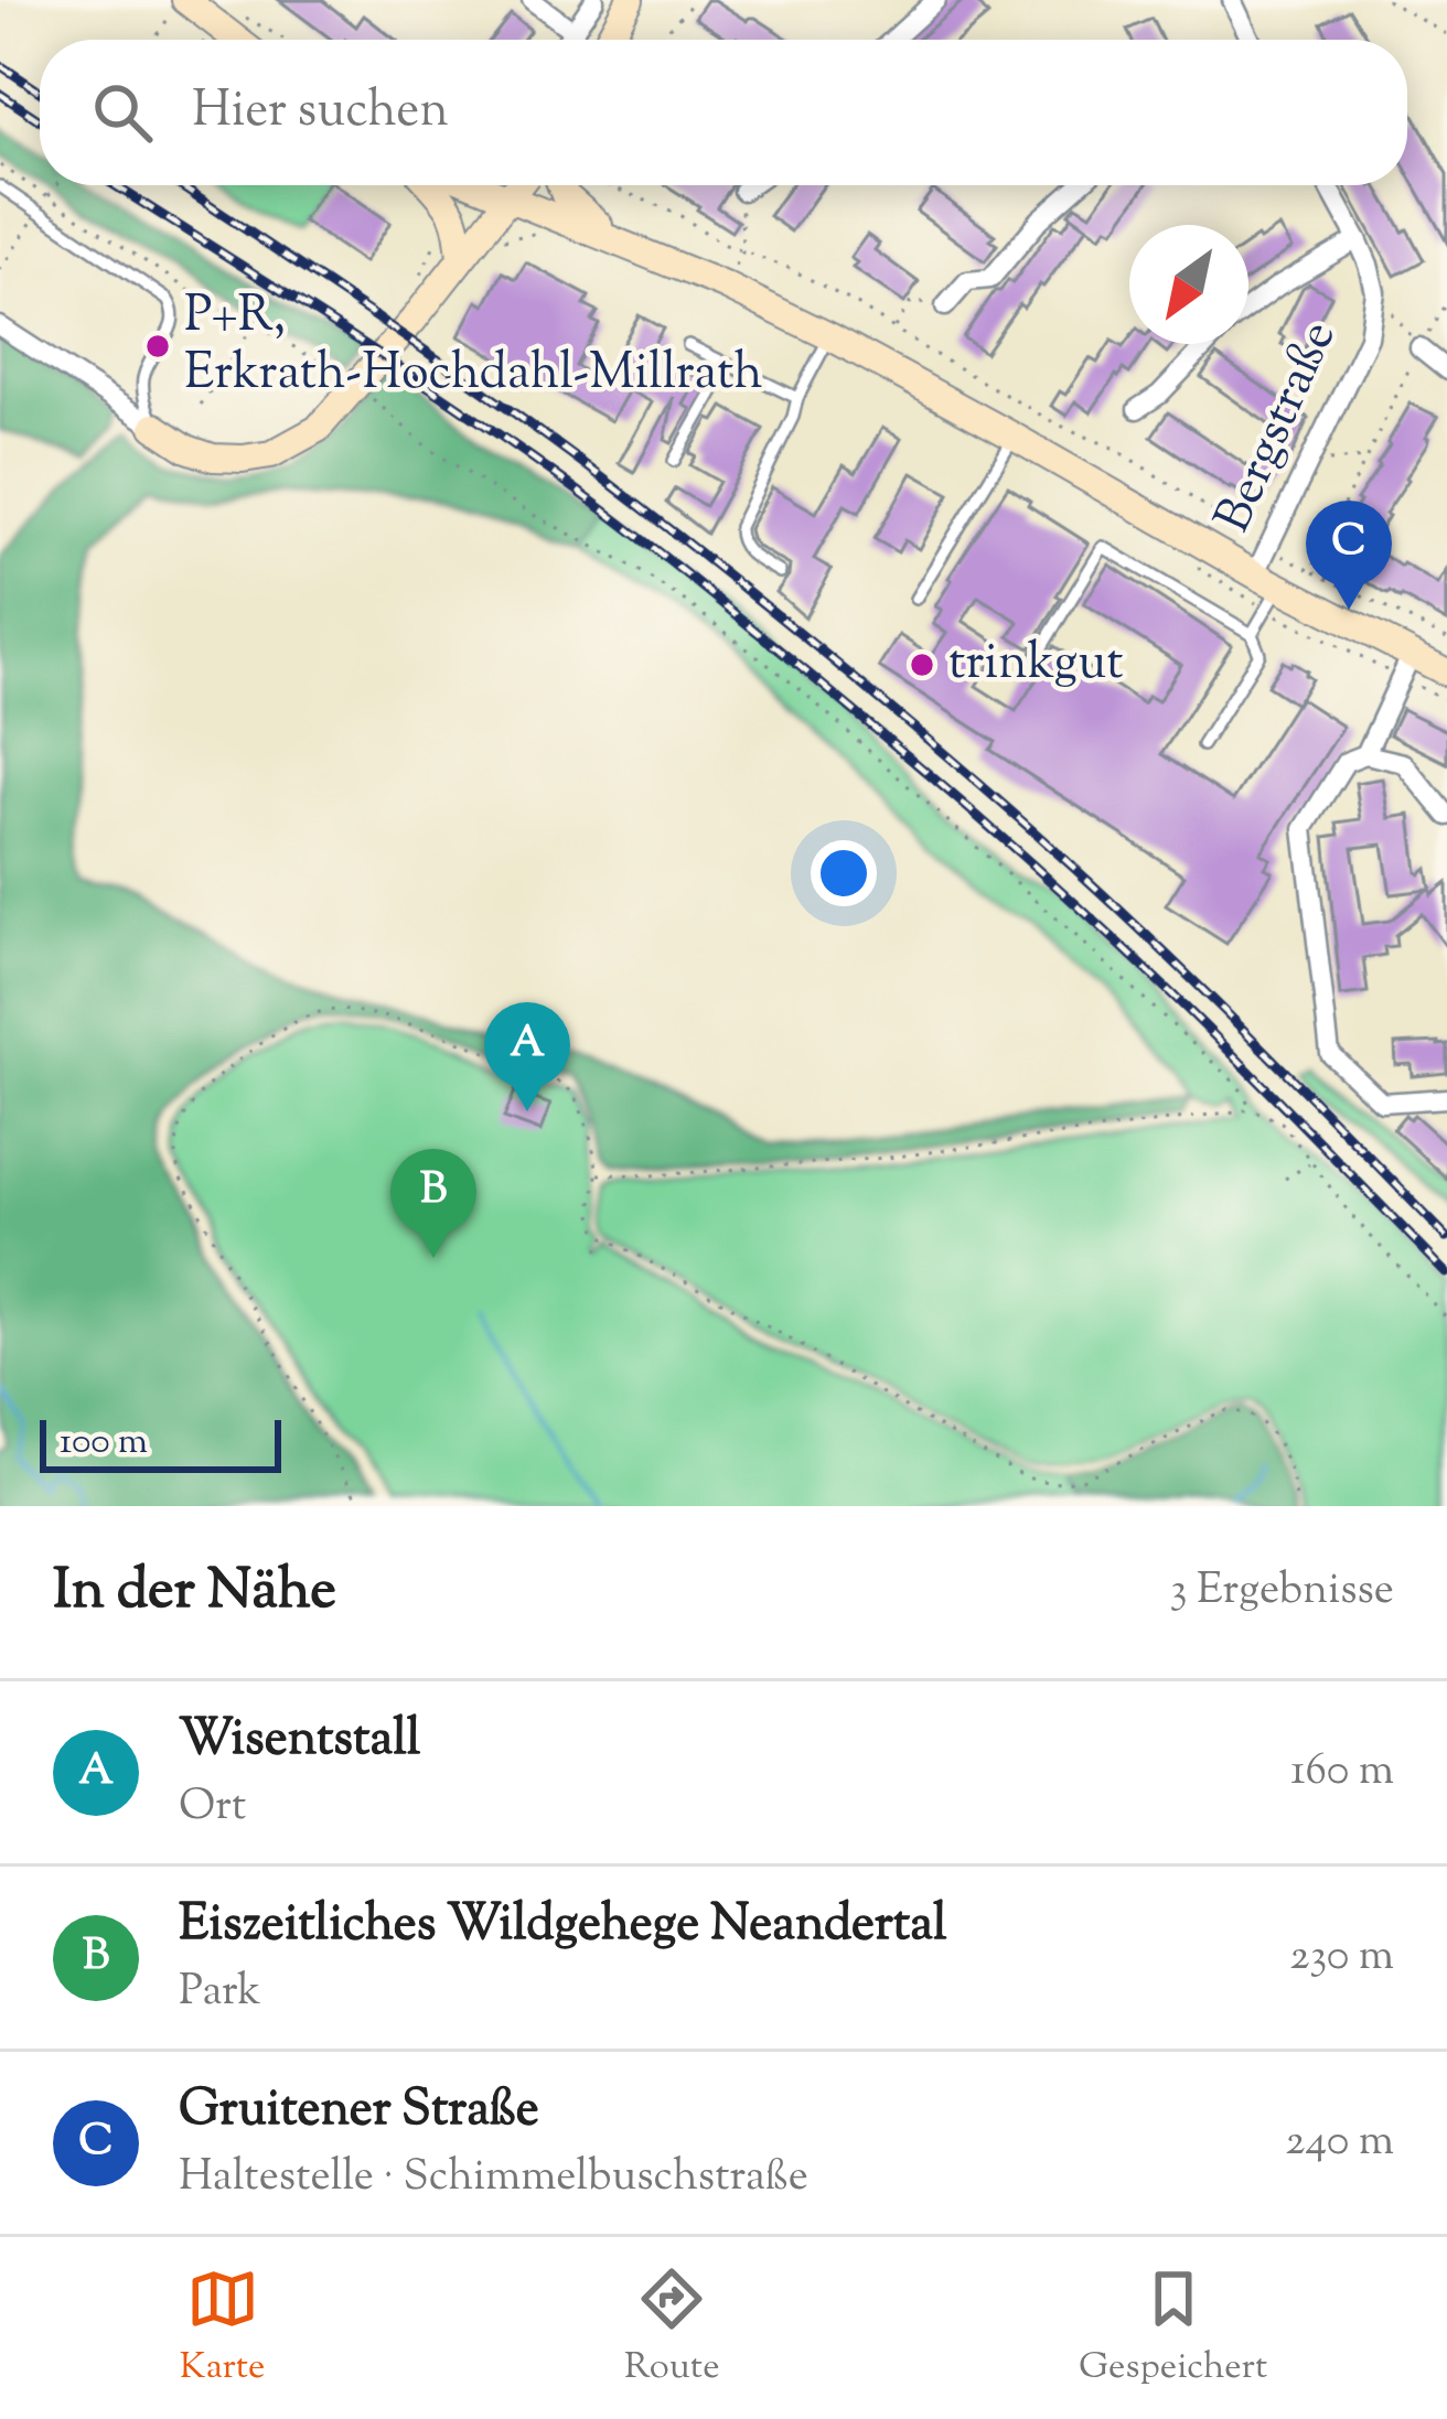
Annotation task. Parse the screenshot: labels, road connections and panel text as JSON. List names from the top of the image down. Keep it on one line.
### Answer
{"streets":{"street":["Bergstraße"]},"places":["P+R, Erkrath-Hochdahl-Millrath","trinkgut"],"scale_bar":"100 m","north":"bottom left","page":{"search":"Hier suchen","pins":["C","A","B"],"scale":"100 m","heading":["In der Nähe","3 Ergebnisse"],"list":[{"mark":"A","name":"Wisentstall","note":"Ort","value":"160 m"},{"mark":"B","name":"Eiszeitliches Wildgehege Neandertal","note":"Park","value":"230 m"},{"mark":"C","name":"Gruitener Straße","note":"Haltestelle · Schimmelbuschstraße","value":"240 m"}],"nav":["Karte","Route","Gespeichert"]}}
